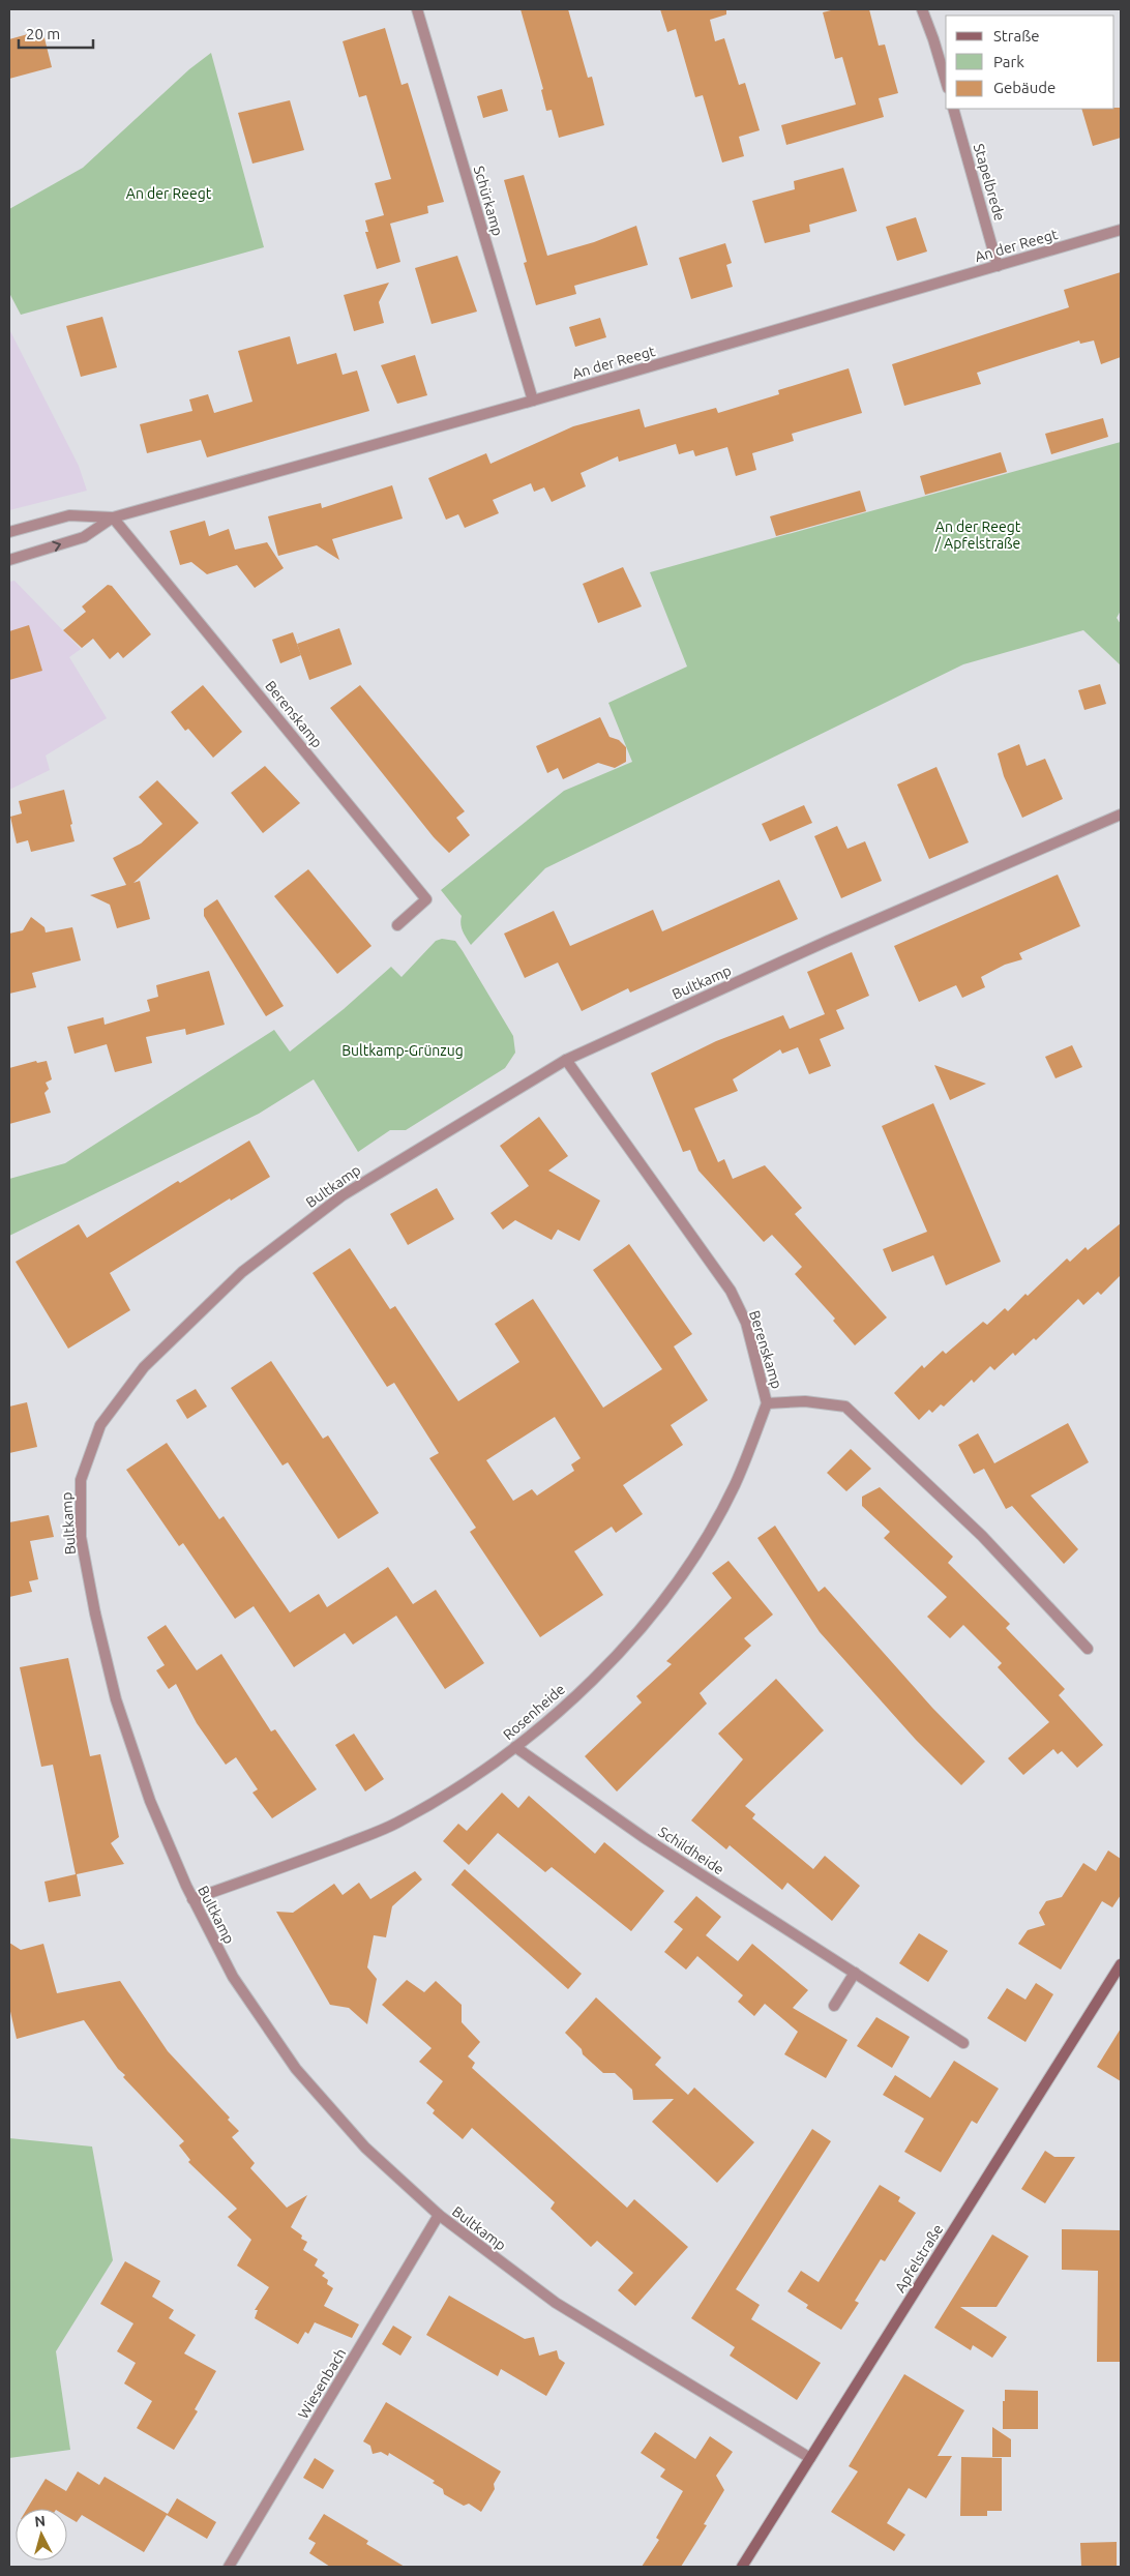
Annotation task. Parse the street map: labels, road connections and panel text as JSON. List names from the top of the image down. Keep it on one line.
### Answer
{"streets":{"street":["Stapelbrede","Schürkamp","An der Reegt","Berenskamp","Bultkamp","Rosenheide","Schildheide","Apfelstraße","Wiesenbach"]},"crossings":[["Stapelbrede","An der Reegt"],["Schürkamp","An der Reegt"],["An der Reegt","Berenskamp"],["Berenskamp","Bultkamp"],["Berenskamp","Rosenheide"],["Bultkamp","Rosenheide"],["Bultkamp","Apfelstraße"],["Bultkamp","Wiesenbach"],["Rosenheide","Schildheide"]],"parks":["An der Reegt","An der Reegt / Apfelstraße","Bultkamp-Grünzug"],"legend":["Straße","Park","Gebäude"],"scale_bar":"20 m","north":"top"}
